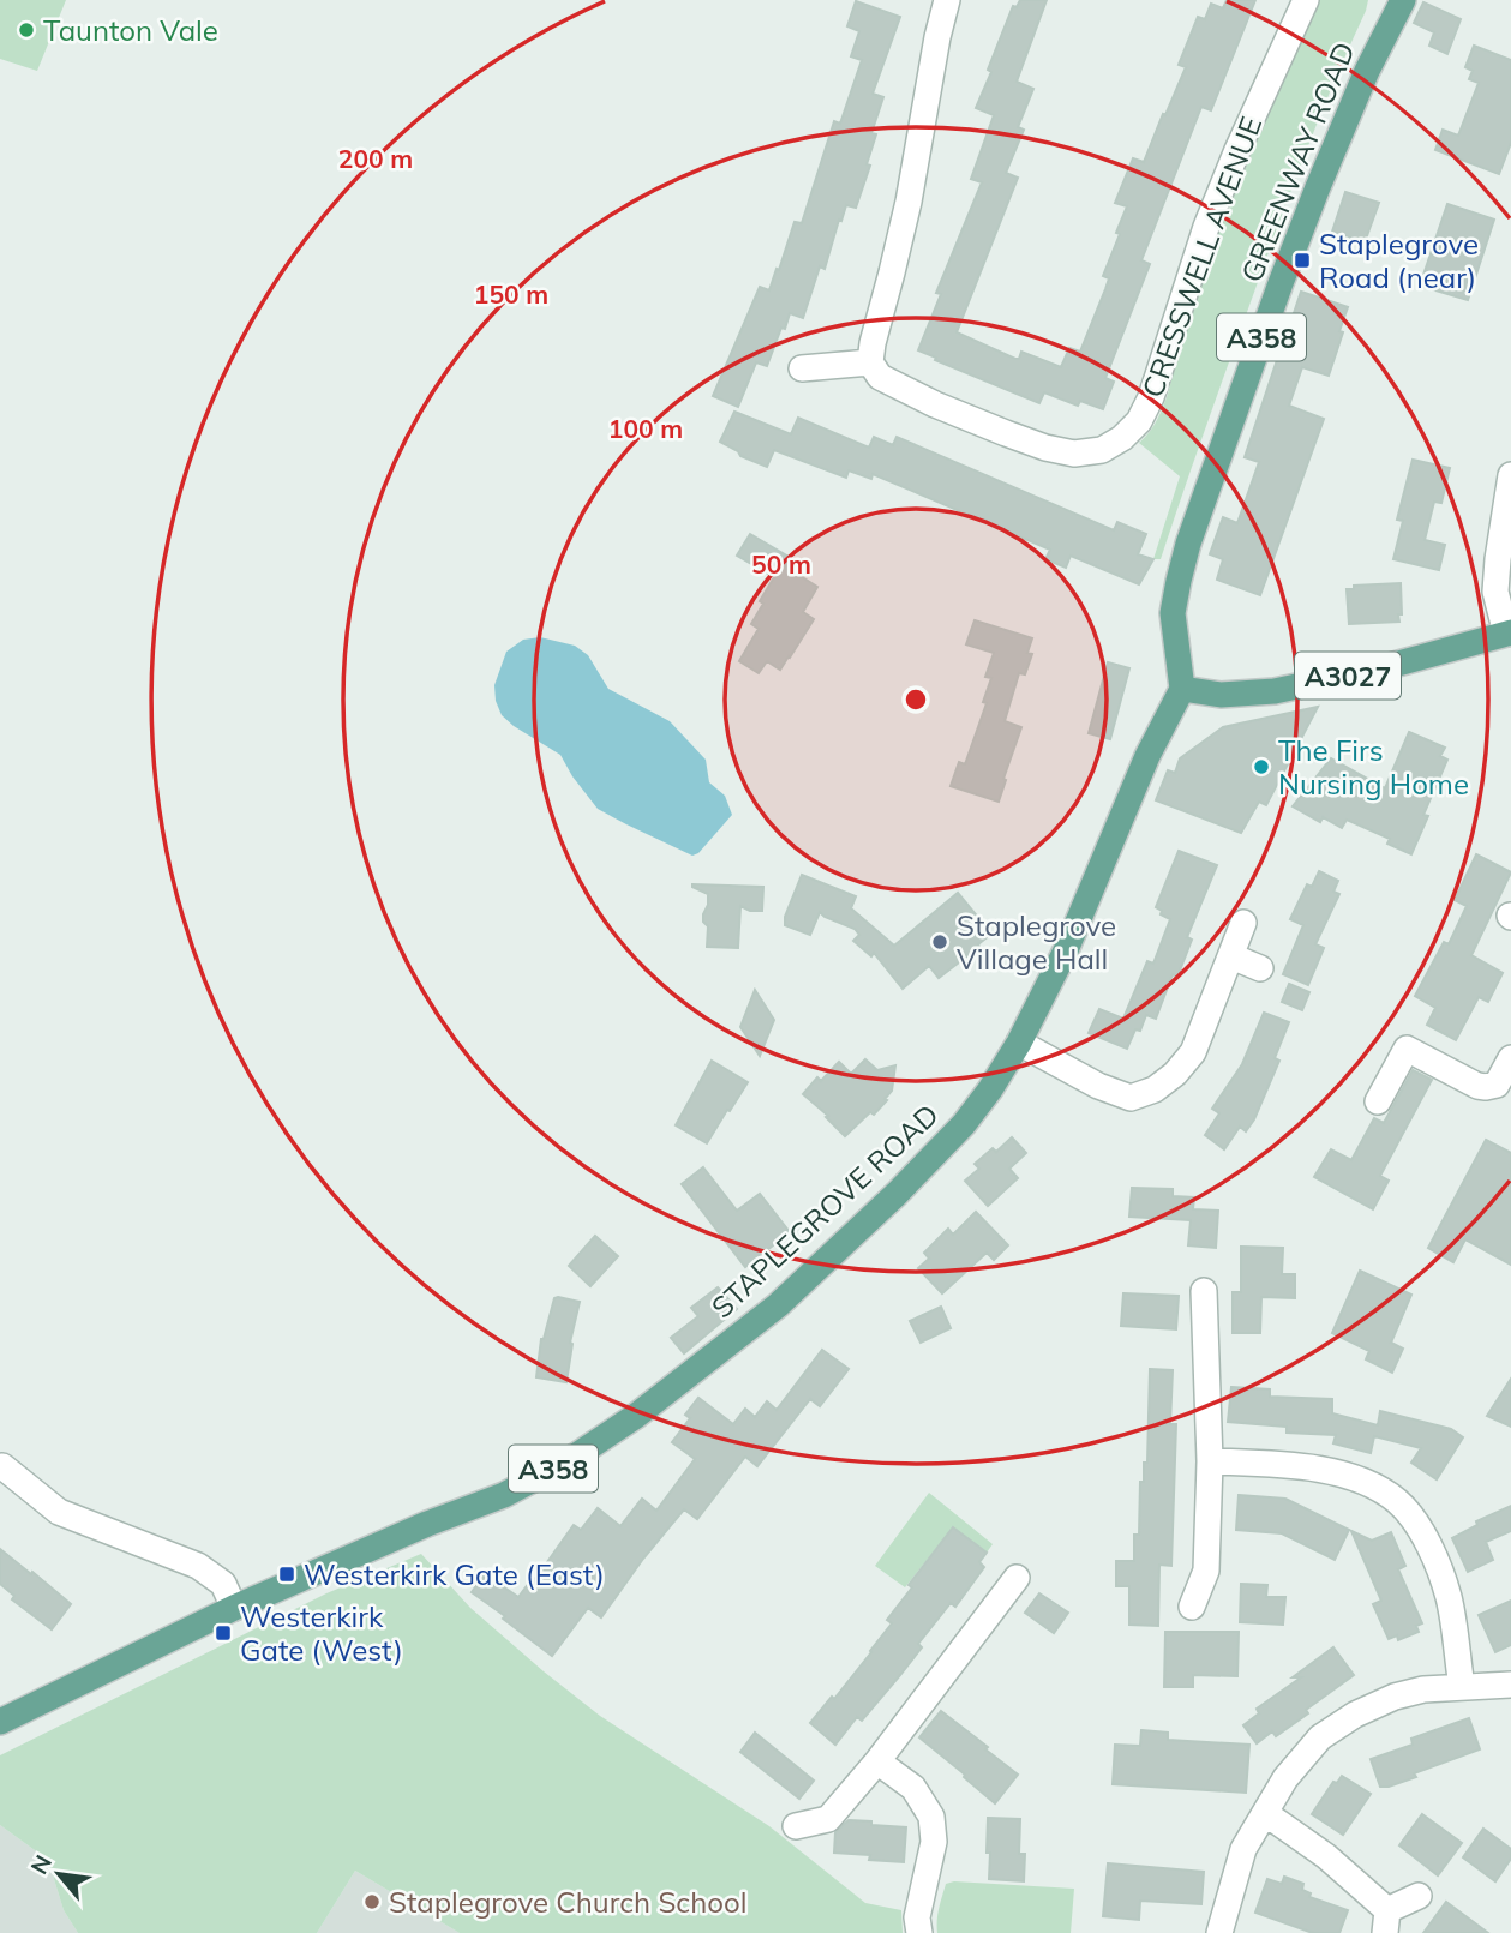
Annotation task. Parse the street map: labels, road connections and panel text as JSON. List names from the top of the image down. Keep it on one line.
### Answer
{"streets":{"main road":["GREENWAY ROAD","A358","A3027","STAPLEGROVE ROAD"],"street":["CRESSWELL AVENUE"]},"crossings":[["GREENWAY ROAD","A3027"],["GREENWAY ROAD","STAPLEGROVE ROAD"],["A3027","STAPLEGROVE ROAD"]],"places":{"other":["Taunton Vale","The Firs Nursing Home","Staplegrove Village Hall","Staplegrove Church School"],"transit":["Staplegrove Road (near)","Westerkirk Gate (East)","Westerkirk Gate (West)"]},"north":"top left","rings":["200 m","150 m","100 m","50 m"]}
